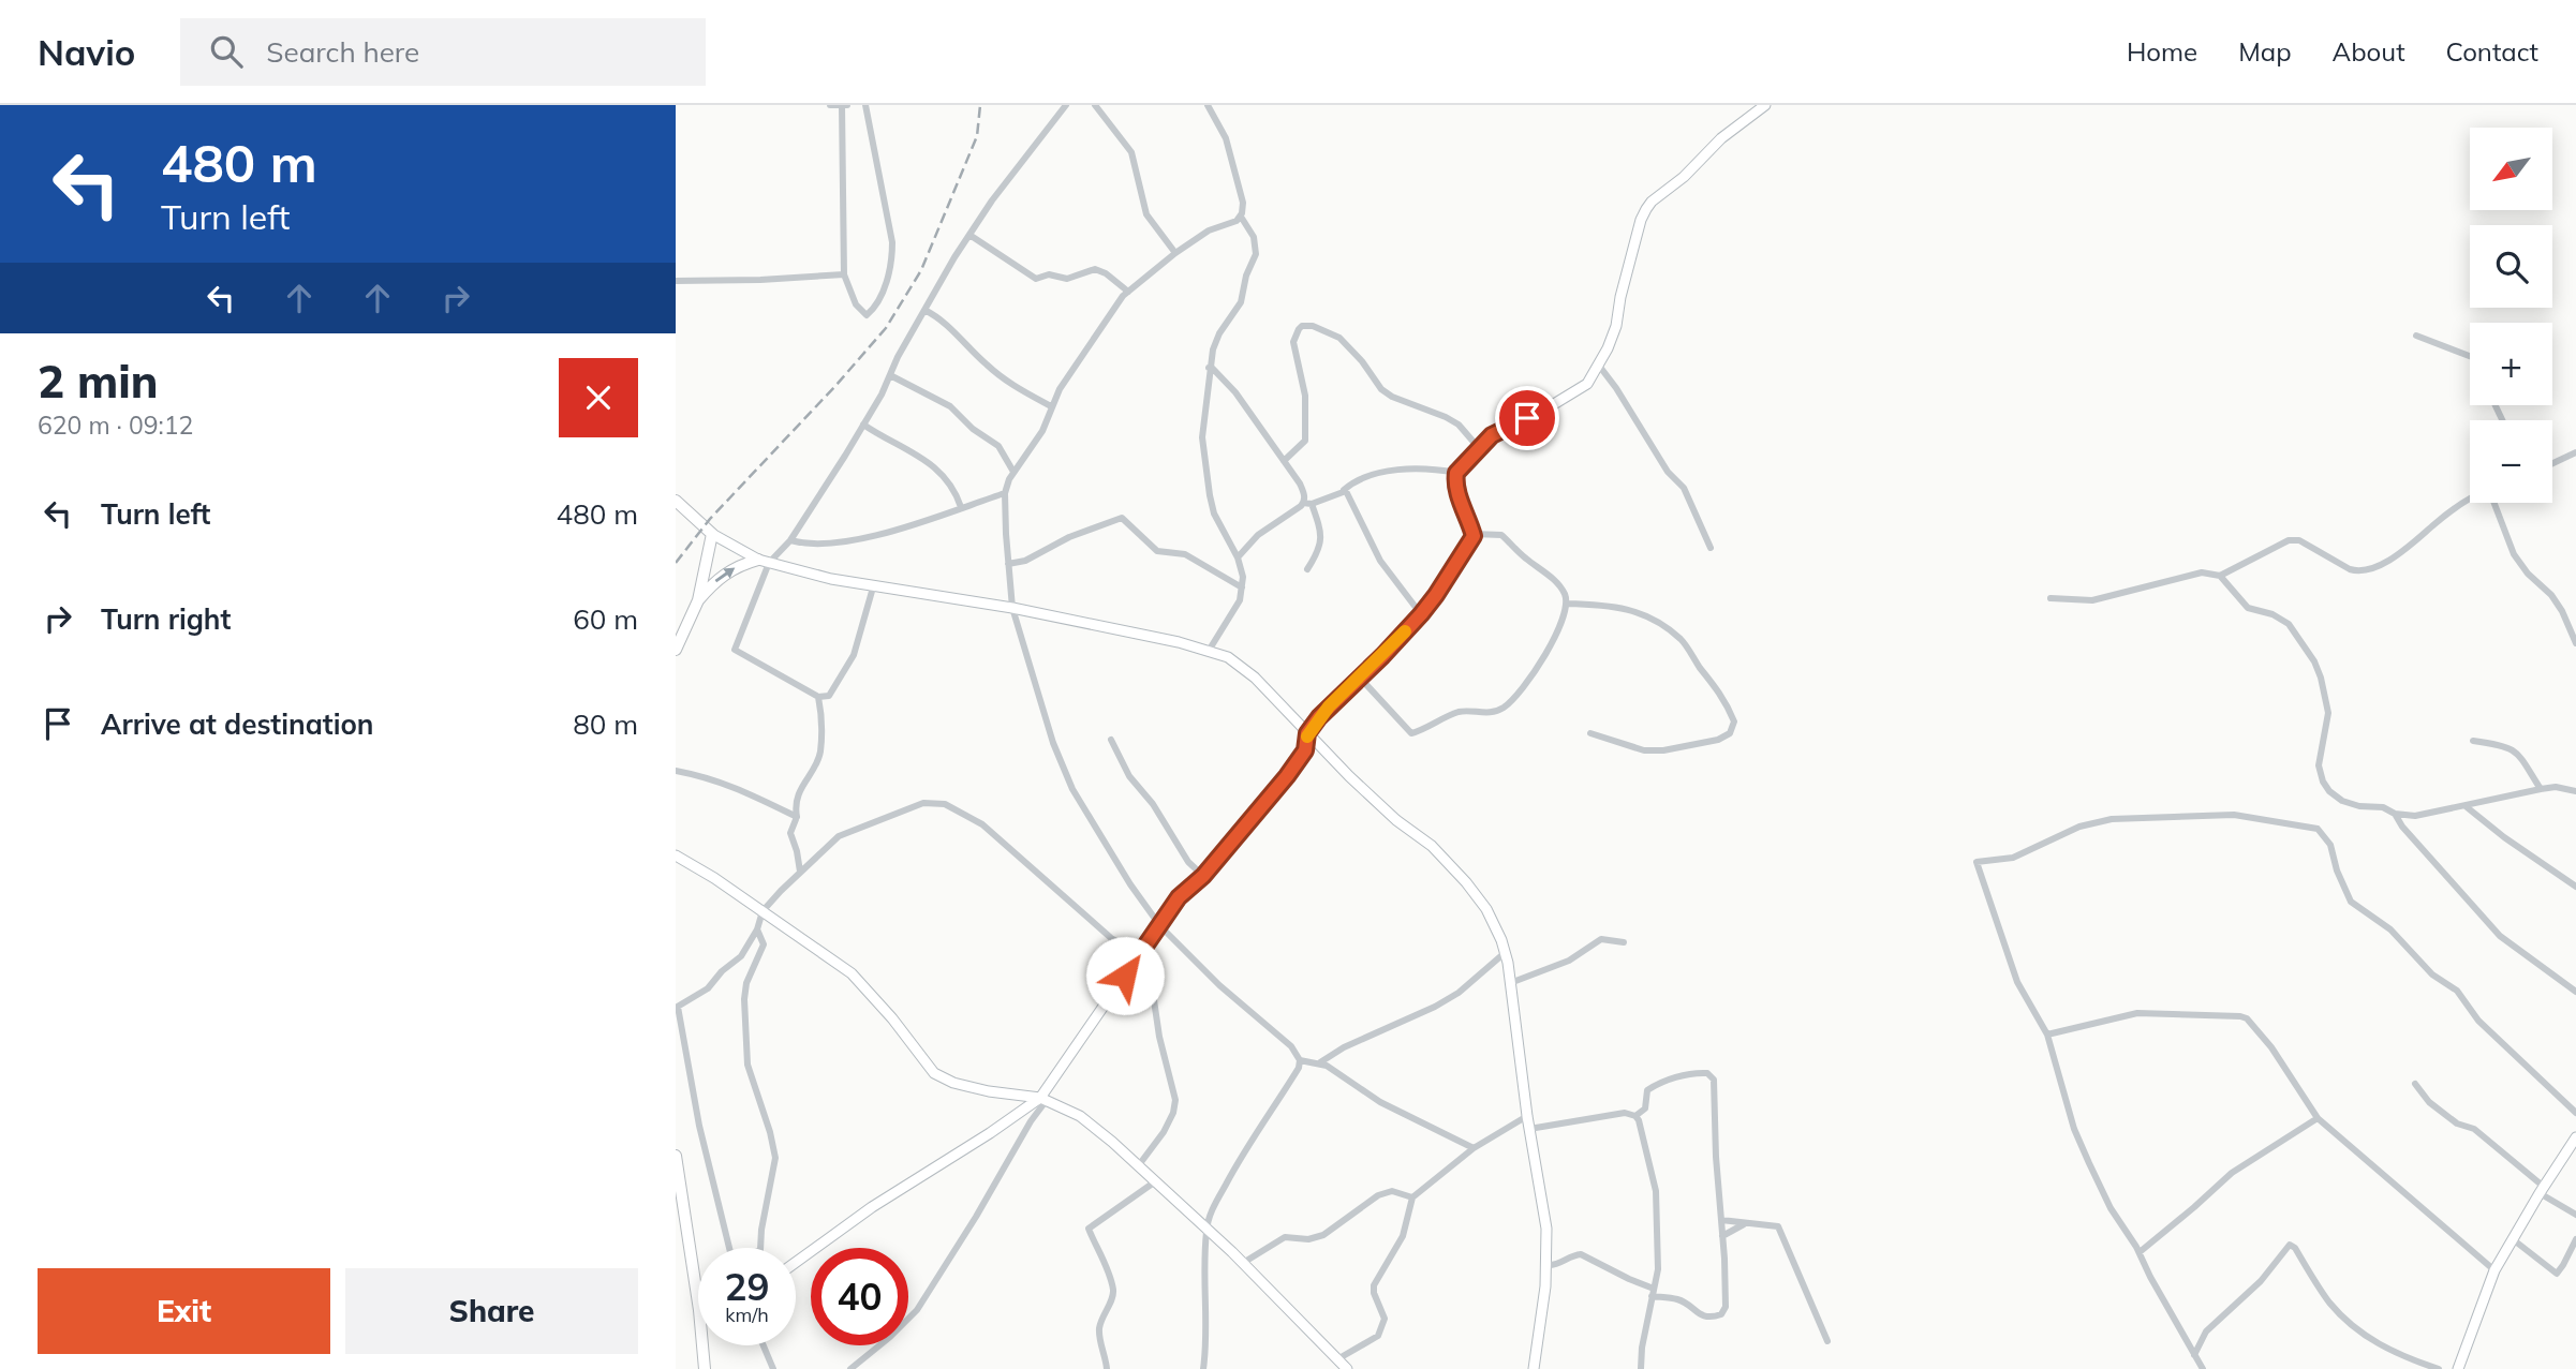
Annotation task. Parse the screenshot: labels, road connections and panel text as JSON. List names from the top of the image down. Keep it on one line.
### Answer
{"north":"bottom left","page":{"header":"Navio","search":"Search here","nav":["Home","Map","About","Contact"],"turn":["480 m","Turn left"],"map_buttons":["+","−"],"heading":["2 min","620 m · 09:12"],"list":[{"name":"Turn left","value":"480 m"},{"name":"Turn right","value":"60 m"},{"name":"Arrive at destination","value":"80 m"}],"speed":"29 km/h","limit":"40","buttons":["Exit","Share"]}}
